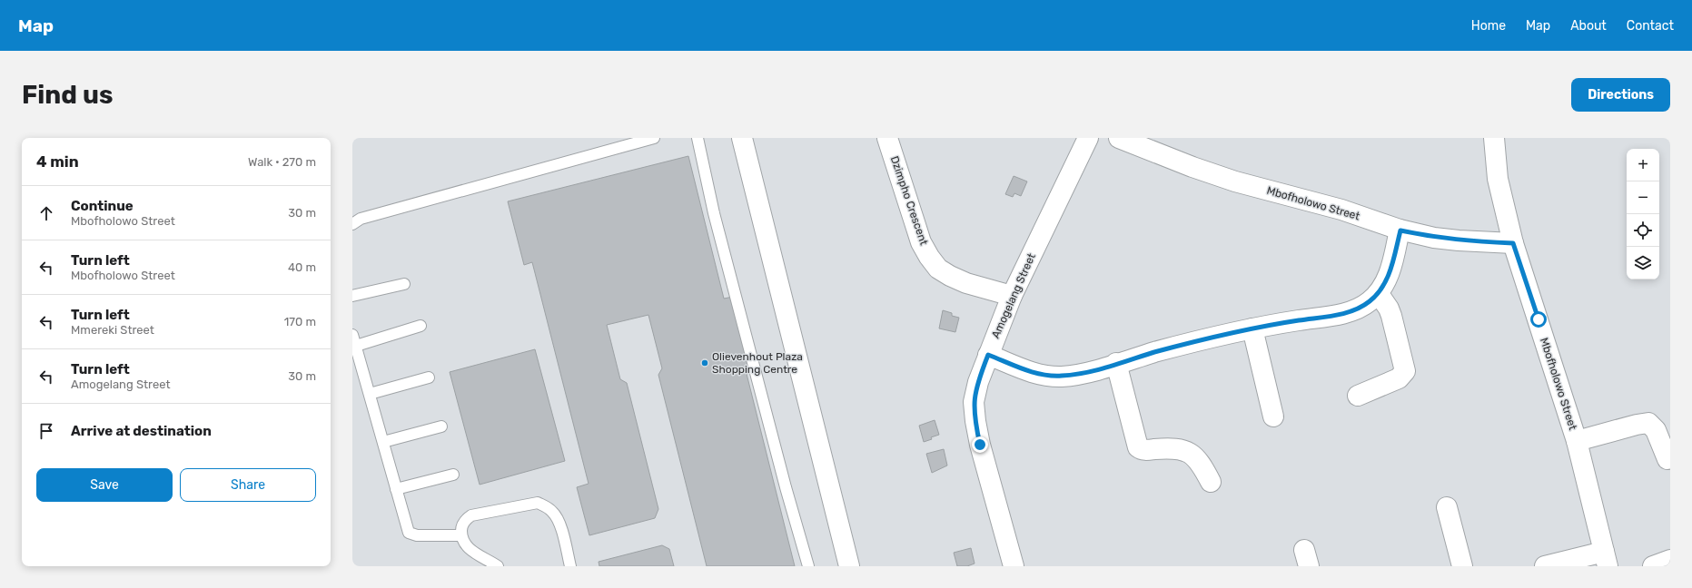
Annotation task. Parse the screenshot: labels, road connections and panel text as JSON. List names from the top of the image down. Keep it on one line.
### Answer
{"streets":{"street":["Dzimpho Crescent","Mbofholowo Street","Amogelang Street"]},"crossings":[["Dzimpho Crescent","Amogelang Street"]],"places":["Olievenhout Plaza Shopping Centre"],"page":{"header":"Map","nav":["Home","Map","About","Contact"],"buttons":["Directions",["Save","Share"]],"title":"Find us","heading":["4 min","Walk · 270 m"],"map_buttons":["+","−"],"list":[["Continue","Mbofholowo Street","30 m"],["Turn left","Mbofholowo Street","40 m"],["Turn left","Mmereki Street","170 m"],["Turn left","Amogelang Street","30 m"],"Arrive at destination"]}}
